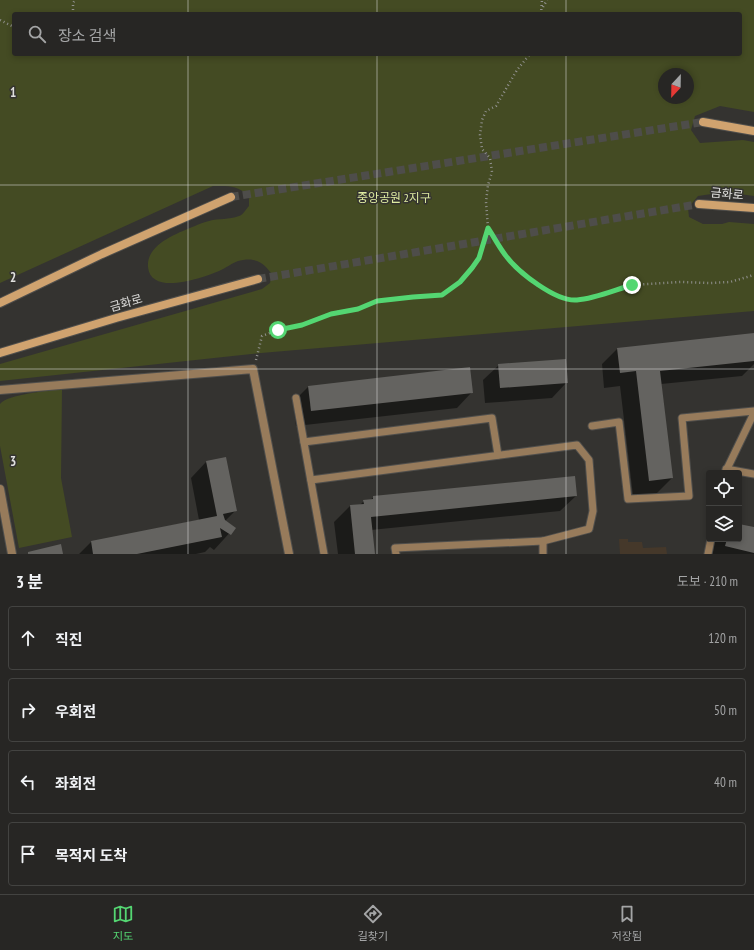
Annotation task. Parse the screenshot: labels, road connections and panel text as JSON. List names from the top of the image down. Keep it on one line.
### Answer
{"streets":{"main road":["금화로"]},"parks":["중앙공원 2지구"],"north":"bottom","page":{"search":"장소 검색","heading":["3 분","도보 · 210 m"],"list":[["직진","120 m"],["우회전","50 m"],["좌회전","40 m"],"목적지 도착"],"nav":["지도","길찾기","저장됨"]},"grid":{"rows":["1","2","3"]}}
